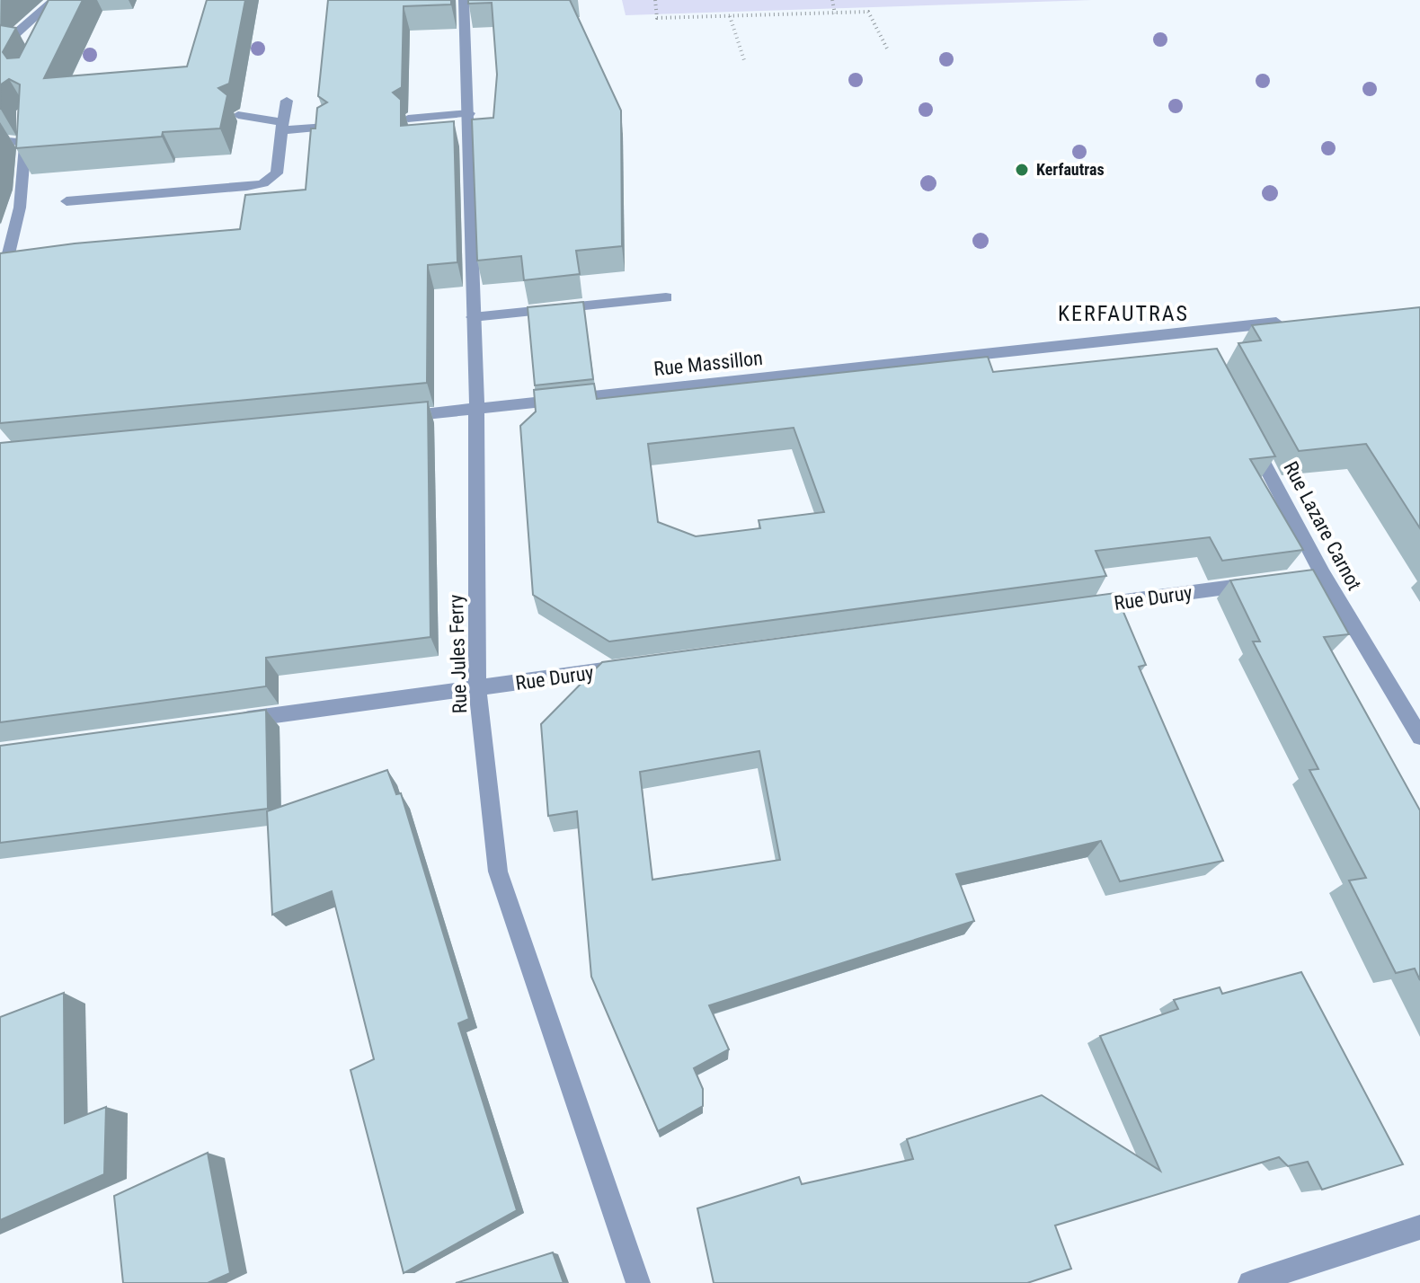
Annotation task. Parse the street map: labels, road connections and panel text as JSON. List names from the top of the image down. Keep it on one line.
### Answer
{"streets":{"street":["Rue Massillon","Rue Lazare Carnot","Rue Duruy","Rue Jules Ferry"]},"crossings":[["Rue Massillon","Rue Jules Ferry"],["Rue Lazare Carnot","Rue Duruy"],["Rue Duruy","Rue Jules Ferry"]],"districts":["KERFAUTRAS"],"places":["Kerfautras"]}
